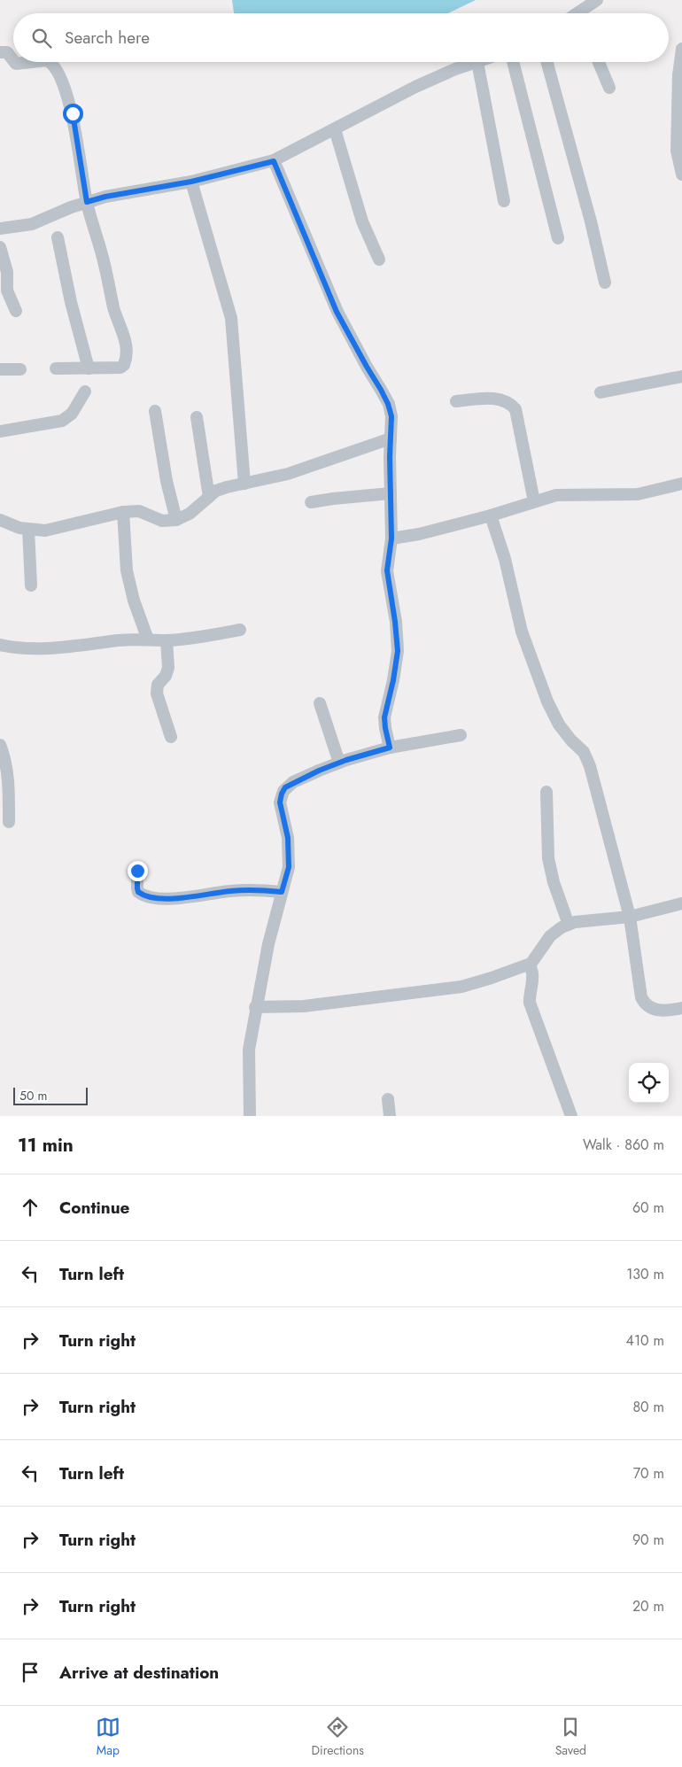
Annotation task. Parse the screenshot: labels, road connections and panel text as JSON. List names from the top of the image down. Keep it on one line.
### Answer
{"scale_bar":"50 m","page":{"search":"Search here","scale":"50 m","heading":["11 min","Walk · 860 m"],"list":[["Continue","60 m"],["Turn left","130 m"],["Turn right","410 m"],["Turn right","80 m"],["Turn left","70 m"],["Turn right","90 m"],["Turn right","20 m"],"Arrive at destination"],"nav":["Map","Directions","Saved"]}}
